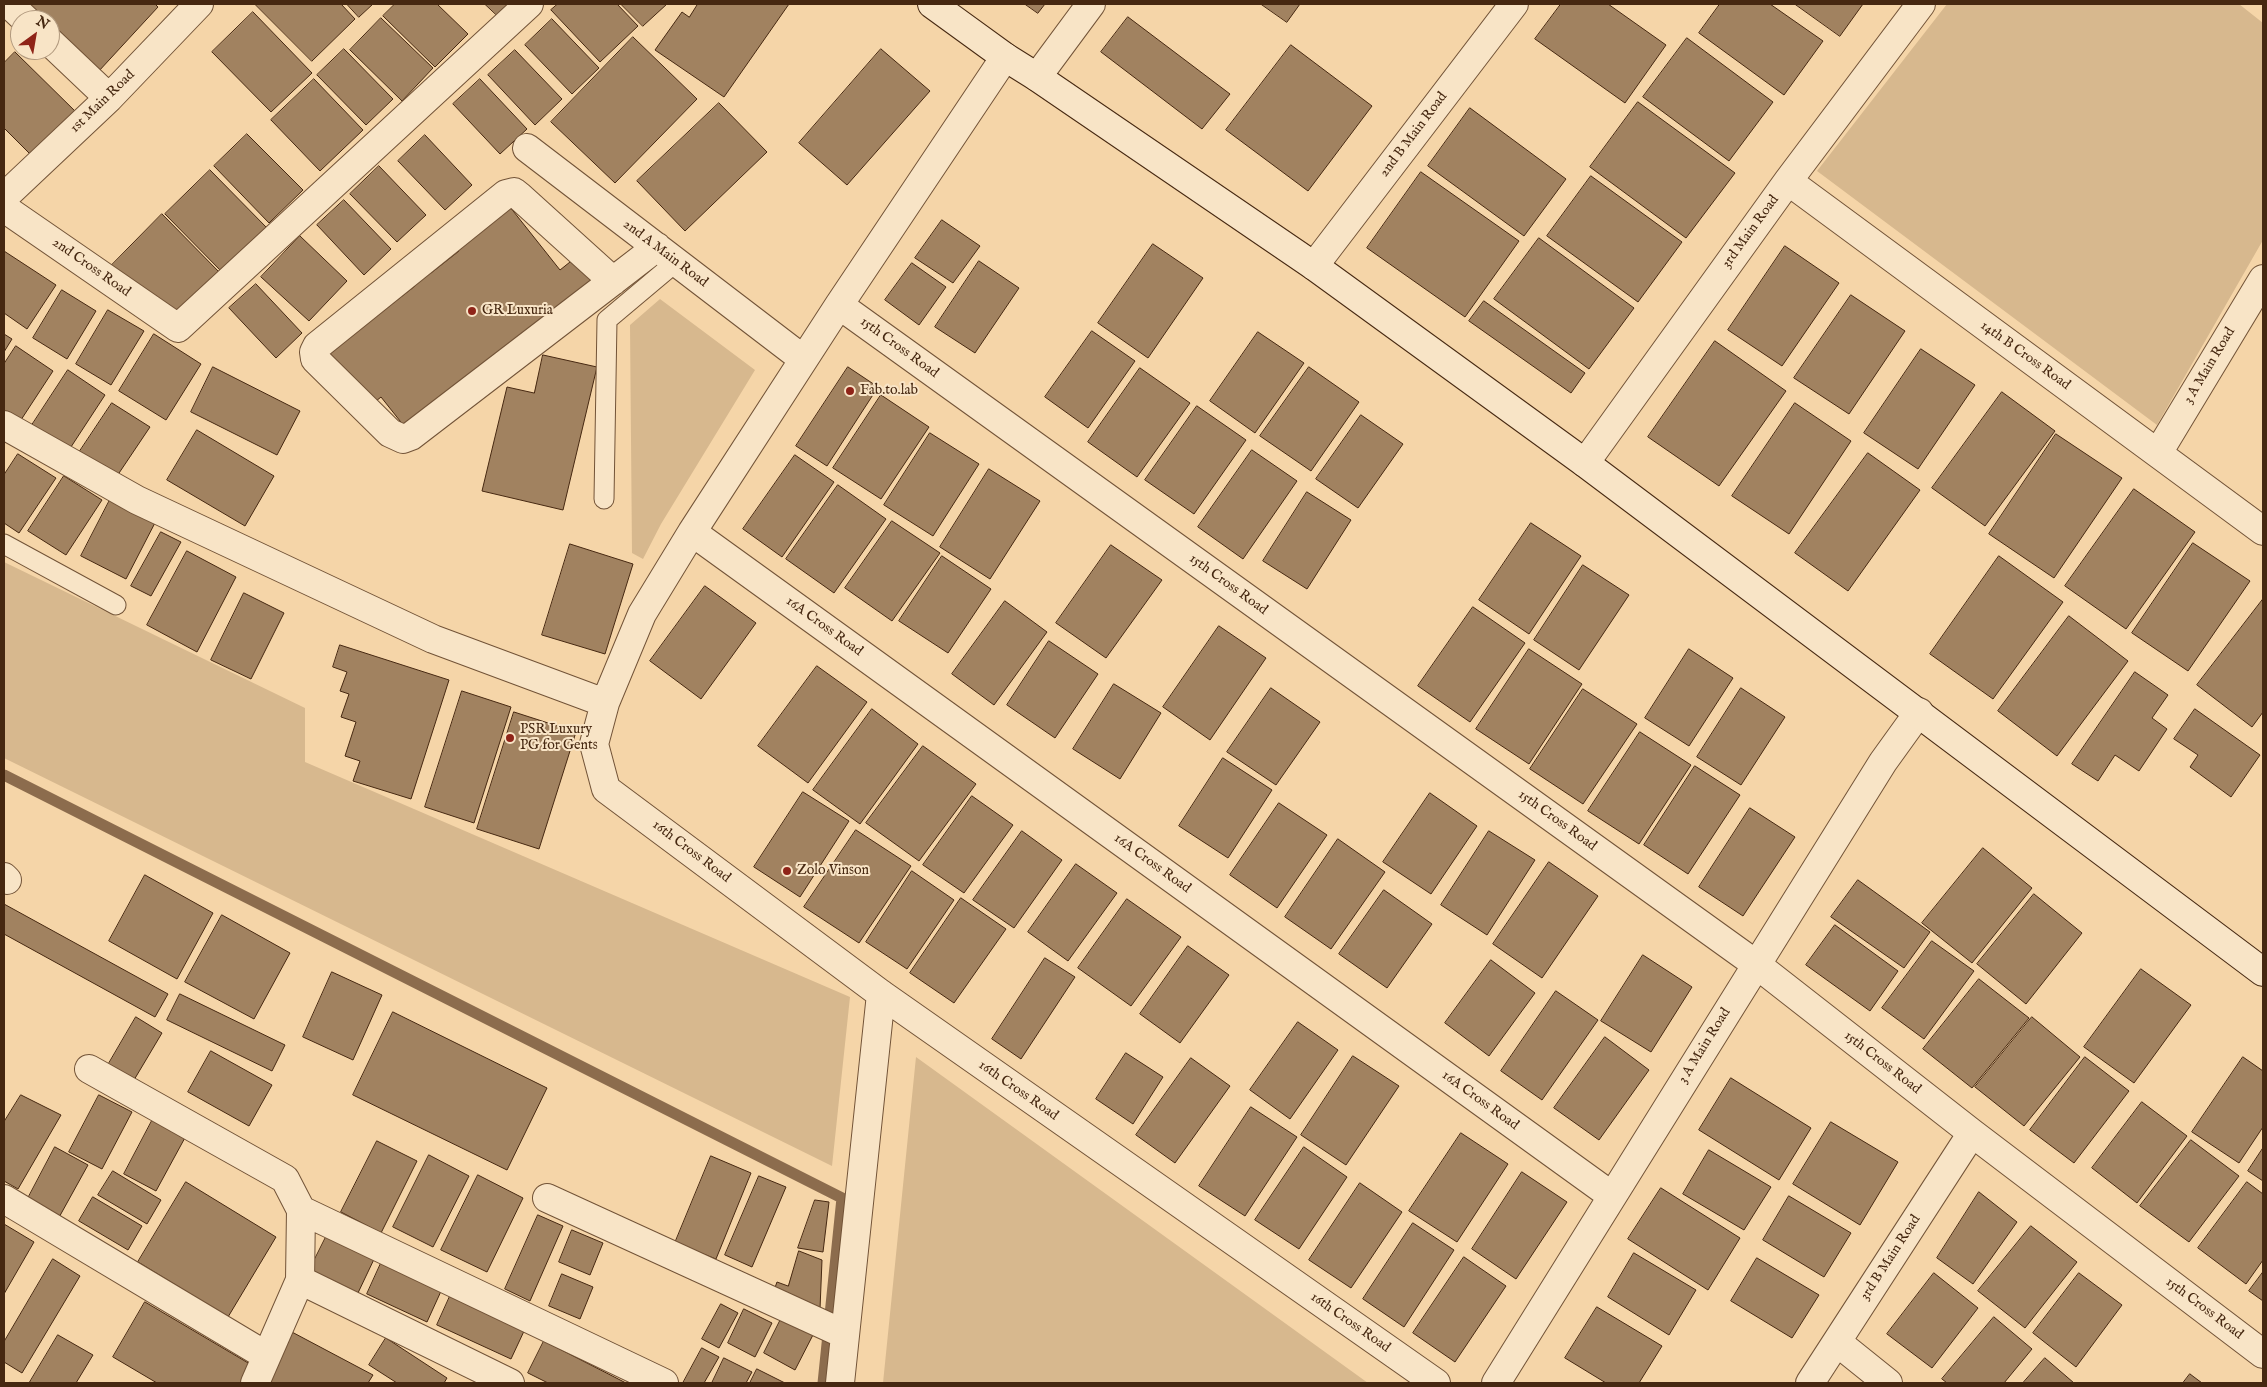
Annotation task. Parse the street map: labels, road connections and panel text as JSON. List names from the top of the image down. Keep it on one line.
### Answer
{"streets":{"street":["1st Main Road","2nd B Main Road","3rd Main Road","2nd A Main Road","2nd Cross Road","15th Cross Road","14th B Cross Road","3 A Main Road","16A Cross Road","16th Cross Road","3rd B Main Road"]},"crossings":[["3rd Main Road","14th B Cross Road"],["15th Cross Road","3 A Main Road"],["15th Cross Road","3rd B Main Road"],["14th B Cross Road","3 A Main Road"],["3 A Main Road","16A Cross Road"]],"places":["GR Luxuria","Fab.to.lab","PSR Luxury PG for Gents","Zolo Vinson"],"north":"top right"}
